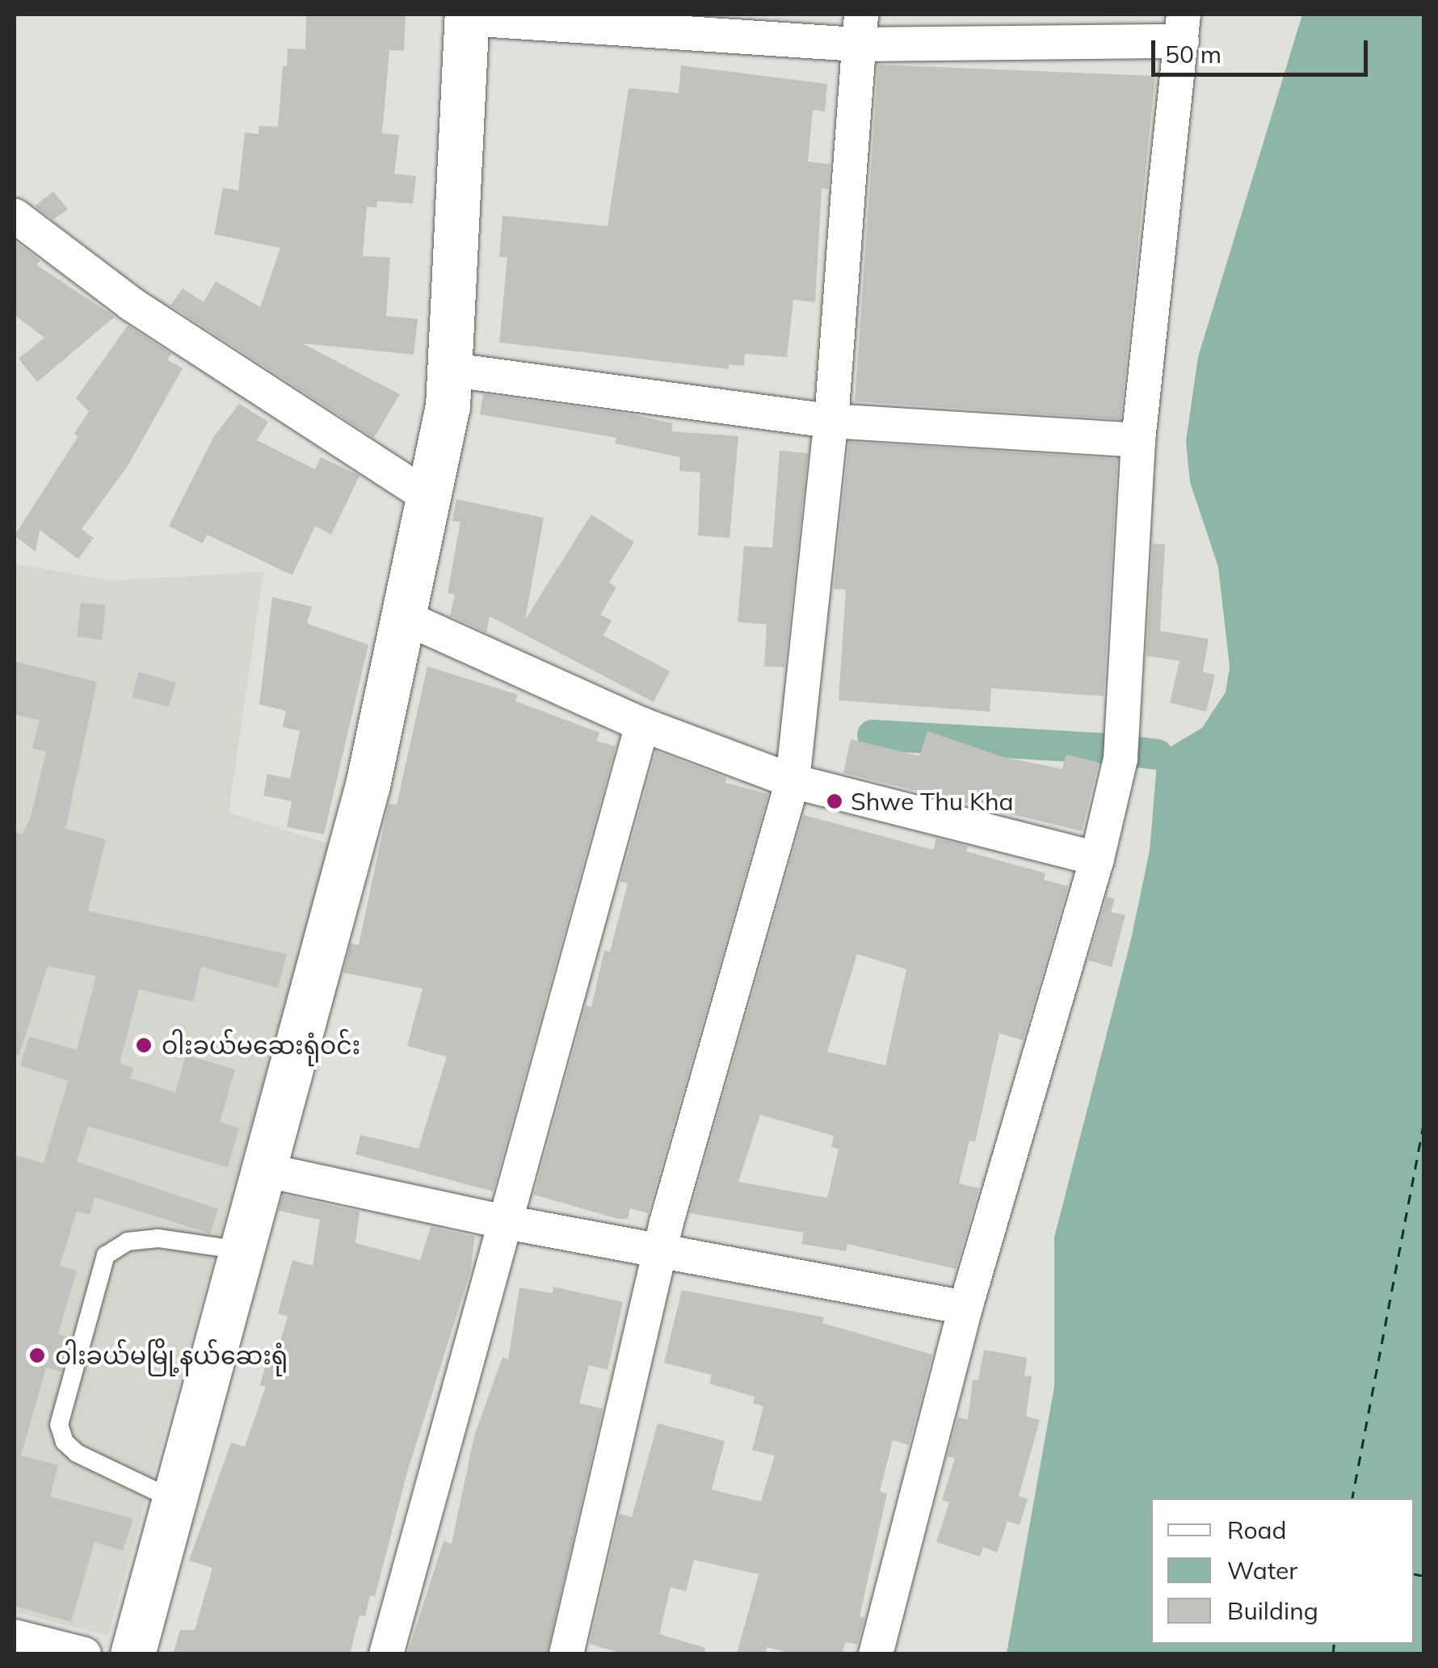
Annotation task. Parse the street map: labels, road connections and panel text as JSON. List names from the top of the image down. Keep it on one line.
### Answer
{"places":["Shwe Thu Kha","ဝါးခယ်မဆေးရုံဝင်း","ဝါးခယ်မမြို့နယ်ဆေးရုံ"],"legend":["Road","Water","Building"],"scale_bar":"50 m"}
